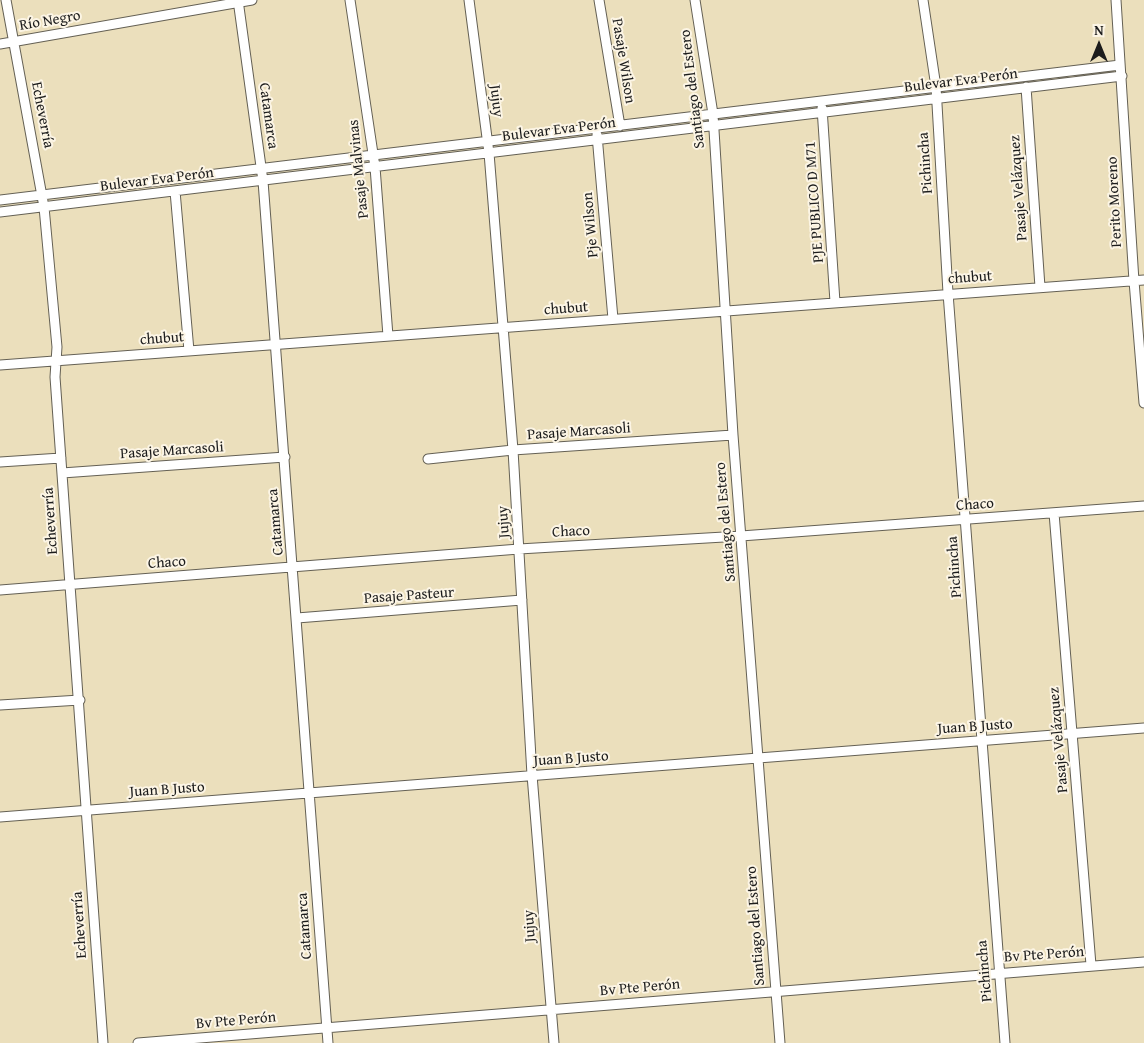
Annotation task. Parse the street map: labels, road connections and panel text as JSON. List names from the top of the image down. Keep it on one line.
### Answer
{"streets":{"street":["Río Negro","Pasaje Wilson","Bulevar Eva Perón","Santiago del Estero","Jujuy","Echeverría","Catamarca","Pichincha","Pasaje Malvinas","Pasaje Velázquez","PJE PUBLICO D M71","Perito Moreno","Pje Wilson","chubut","Pasaje Marcasoli","Chaco","Pasaje Pasteur","Juan B Justo","Bv Pte Perón"]},"crossings":[["Río Negro","Echeverría"],["Río Negro","Catamarca"],["Pasaje Wilson","Bulevar Eva Perón"],["Bulevar Eva Perón","Santiago del Estero"],["Bulevar Eva Perón","Jujuy"],["Bulevar Eva Perón","Echeverría"],["Bulevar Eva Perón","Catamarca"],["Bulevar Eva Perón","Pichincha"],["Bulevar Eva Perón","Pasaje Malvinas"],["Bulevar Eva Perón","Pasaje Velázquez"],["Bulevar Eva Perón","PJE PUBLICO D M71"],["Bulevar Eva Perón","Perito Moreno"],["Bulevar Eva Perón","Pje Wilson"],["Santiago del Estero","chubut"],["Santiago del Estero","Pasaje Marcasoli"],["Santiago del Estero","Chaco"],["Santiago del Estero","Juan B Justo"],["Santiago del Estero","Bv Pte Perón"],["Jujuy","chubut"],["Jujuy","Pasaje Marcasoli"],["Jujuy","Chaco"],["Jujuy","Pasaje Pasteur"],["Jujuy","Juan B Justo"],["Jujuy","Bv Pte Perón"],["Echeverría","chubut"],["Echeverría","Pasaje Marcasoli"],["Echeverría","Chaco"],["Echeverría","Juan B Justo"],["Catamarca","chubut"],["Catamarca","Pasaje Marcasoli"],["Catamarca","Chaco"],["Catamarca","Pasaje Pasteur"],["Catamarca","Juan B Justo"],["Catamarca","Bv Pte Perón"],["Pichincha","chubut"],["Pichincha","Chaco"],["Pichincha","Juan B Justo"],["Pichincha","Bv Pte Perón"],["Pasaje Malvinas","chubut"],["Pasaje Velázquez","chubut"],["Pasaje Velázquez","Chaco"],["Pasaje Velázquez","Juan B Justo"],["Pasaje Velázquez","Bv Pte Perón"],["PJE PUBLICO D M71","chubut"],["Perito Moreno","chubut"],["Pje Wilson","chubut"]],"north":"top"}
